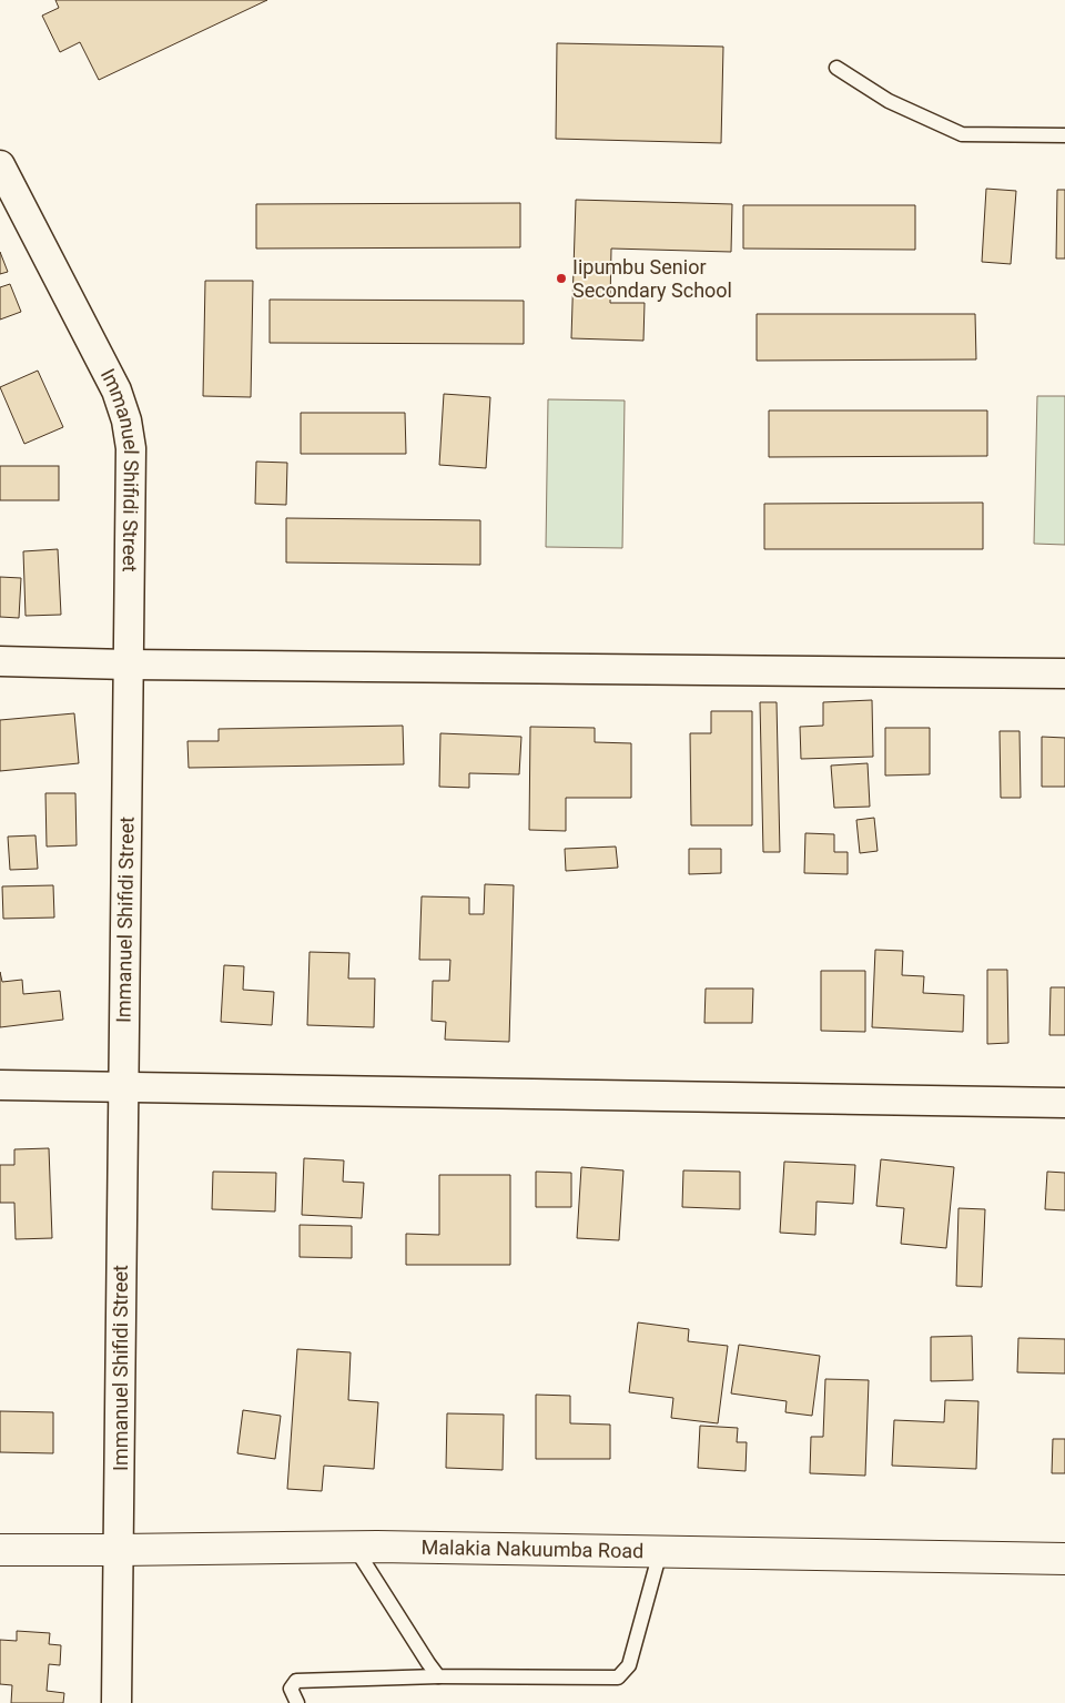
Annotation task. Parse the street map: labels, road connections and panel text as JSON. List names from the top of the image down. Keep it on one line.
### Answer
{"streets":{"main road":["Malakia Nakuumba Road"],"street":["Immanuel Shifidi Street"]},"crossings":[["Immanuel Shifidi Street","Malakia Nakuumba Road"]],"places":["Iipumbu Senior Secondary School"]}
